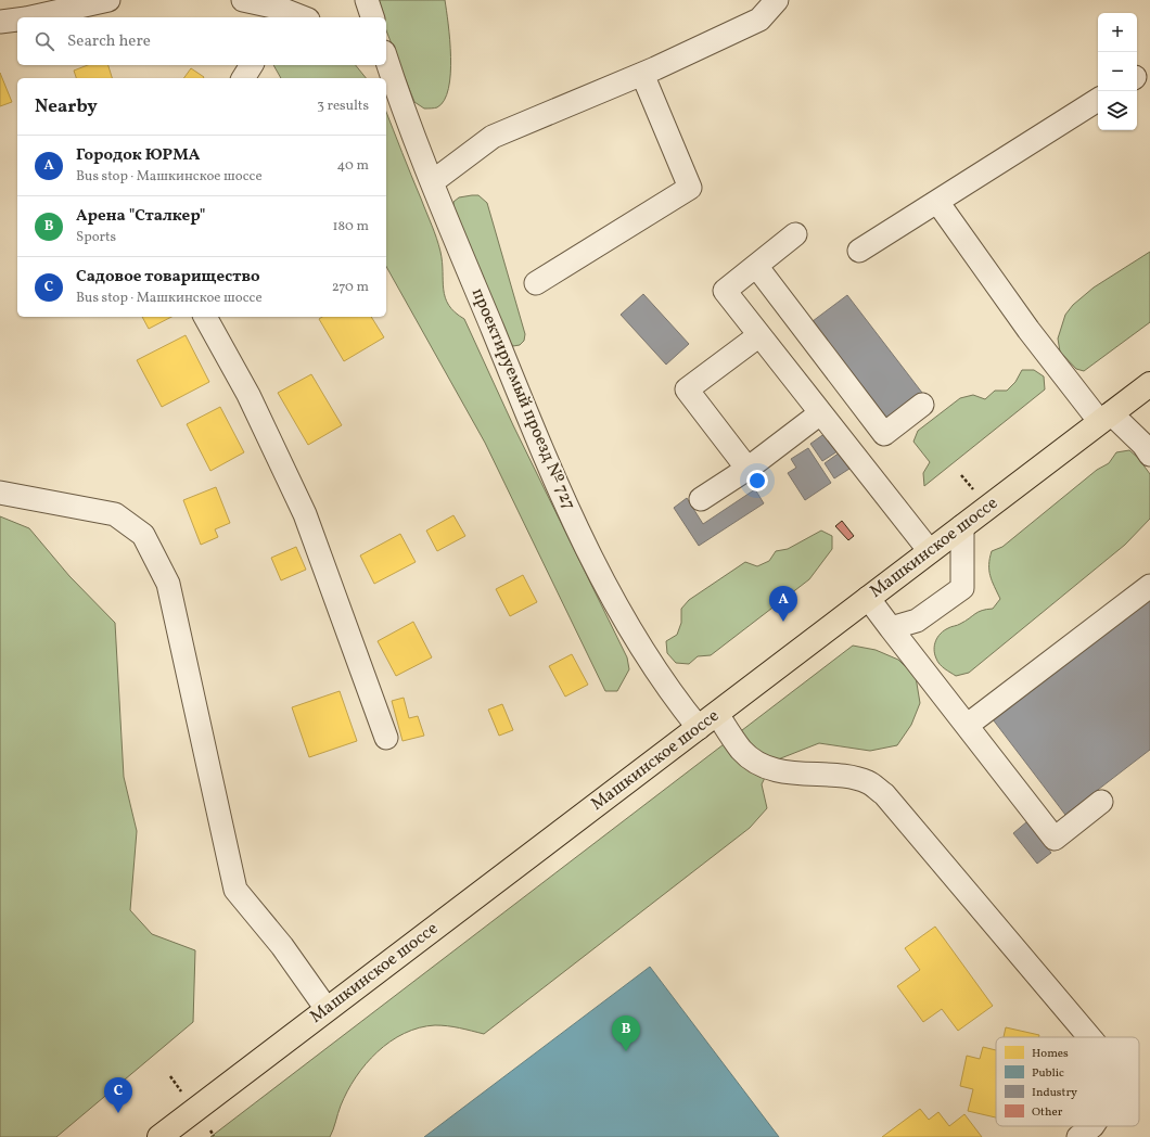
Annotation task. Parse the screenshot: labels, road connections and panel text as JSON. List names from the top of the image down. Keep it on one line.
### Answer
{"streets":{"main road":["Машкинское шоссе"],"street":["проектируемый проезд № 727"]},"crossings":[["проектируемый проезд № 727","Машкинское шоссе"]],"legend":["Homes","Public","Industry","Other"],"page":{"map_buttons":["+","−"],"search":"Search here","heading":["Nearby","3 results"],"list":[{"mark":"A","name":"Городок ЮРМА","note":"Bus stop · Машкинское шоссе","value":"40 m"},{"mark":"B","name":"Арена \"Сталкер\"","note":"Sports","value":"180 m"},{"mark":"C","name":"Садовое товарищество","note":"Bus stop · Машкинское шоссе","value":"270 m"}],"pins":["A","B","C"]}}
